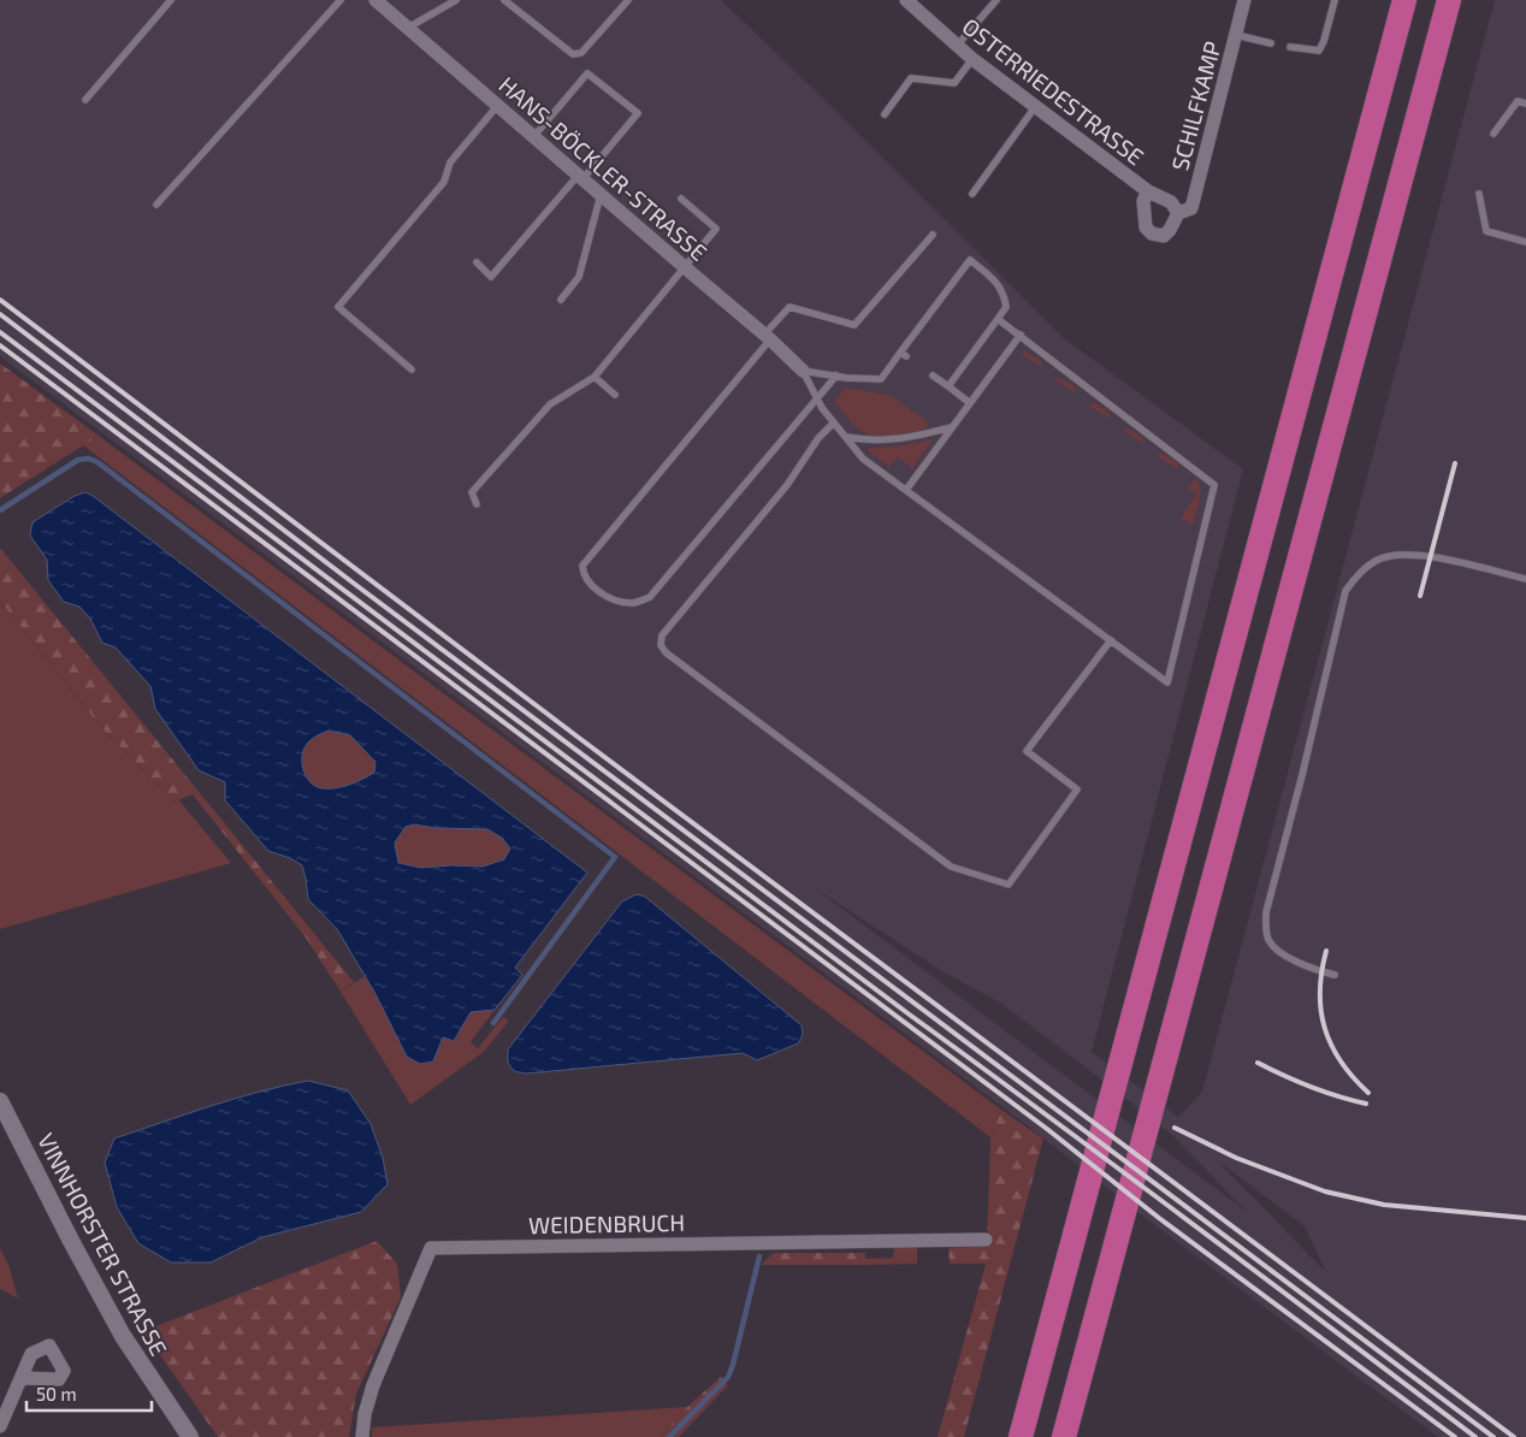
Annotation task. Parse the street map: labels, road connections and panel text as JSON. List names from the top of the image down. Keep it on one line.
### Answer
{"streets":{"street":["OSTERRIEDESTRASSE","SCHILFKAMP","HANS-BÖCKLER-STRASSE","WEIDENBRUCH","VINNHORSTER STRASSE"]},"crossings":[["OSTERRIEDESTRASSE","SCHILFKAMP"]],"scale_bar":"50 m"}
